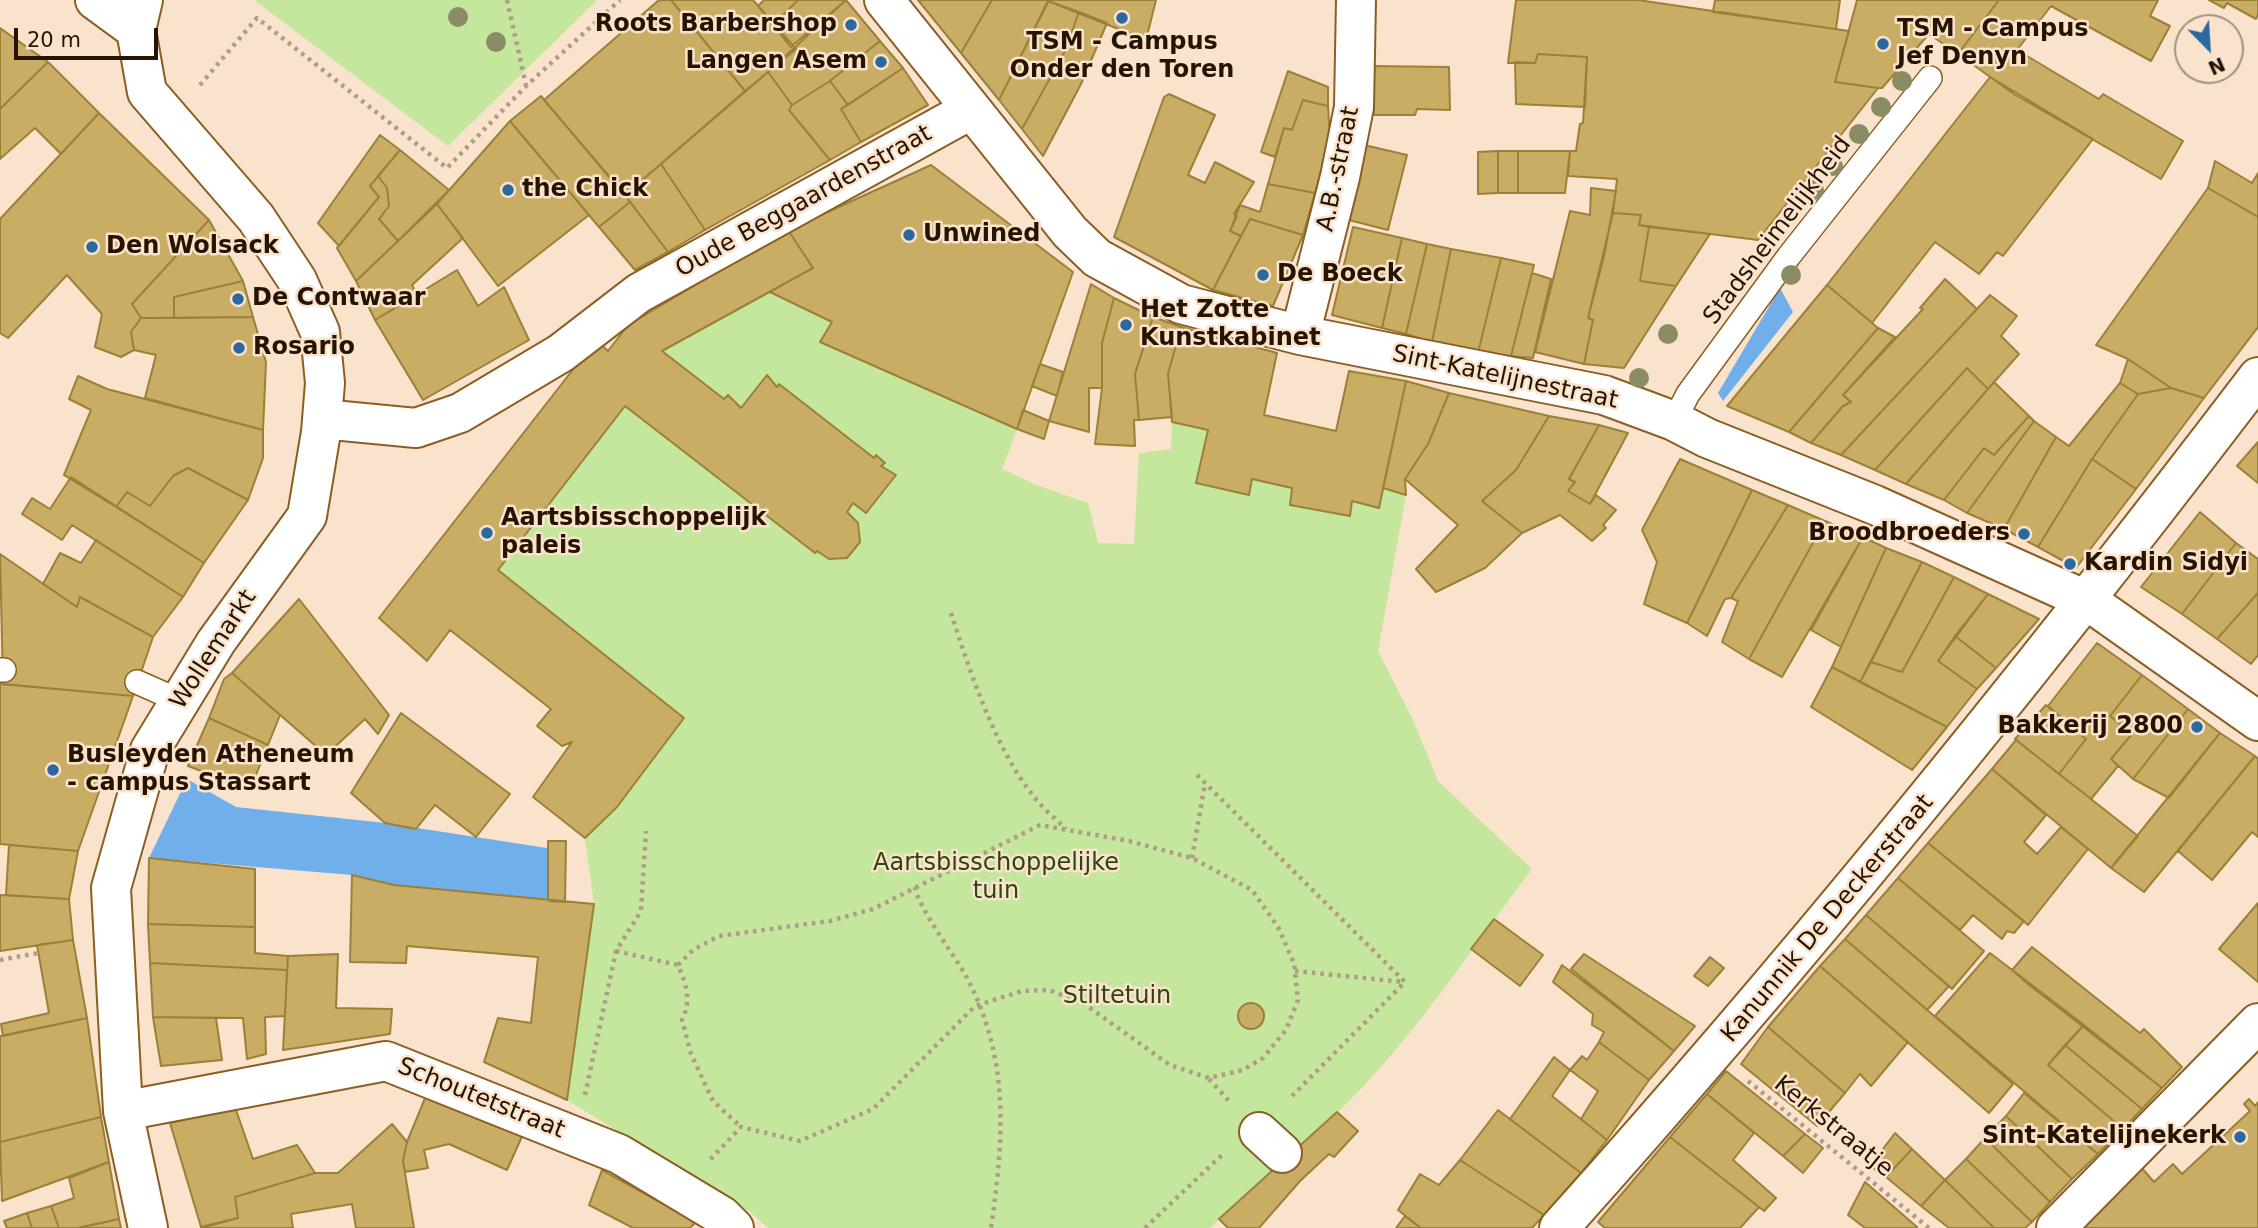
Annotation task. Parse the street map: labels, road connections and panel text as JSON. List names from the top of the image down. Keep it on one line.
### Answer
{"streets":{"street":["A.B.-straat","Oude Beggaardenstraat","Sint-Katelijnestraat","Wollemarkt","Kanunnik De Deckerstraat","Schoutetstraat"],"lane":["Stadsheimelijkheid"],"path":["Kerkstraatje"]},"crossings":[["A.B.-straat","Sint-Katelijnestraat"],["Oude Beggaardenstraat","Sint-Katelijnestraat"],["Oude Beggaardenstraat","Wollemarkt"],["Stadsheimelijkheid","Sint-Katelijnestraat"],["Sint-Katelijnestraat","Kanunnik De Deckerstraat"],["Wollemarkt","Schoutetstraat"],["Kanunnik De Deckerstraat","Kerkstraatje"]],"parks":["Aartsbisschoppelijke tuin","Stiltetuin"],"places":["TSM - Campus Onder den Toren","Roots Barbershop","TSM - Campus Jef Denyn","Langen Asem","the Chick","Unwined","Den Wolsack","De Boeck","De Contwaar","Het Zotte Kunstkabinet","Rosario","Aartsbisschoppelijk paleis","Broodbroeders","Kardin Sidyi","Bakkerij 2800","Busleyden Atheneum - campus Stassart","Sint-Katelijnekerk"],"scale_bar":"20 m","north":"bottom right"}
